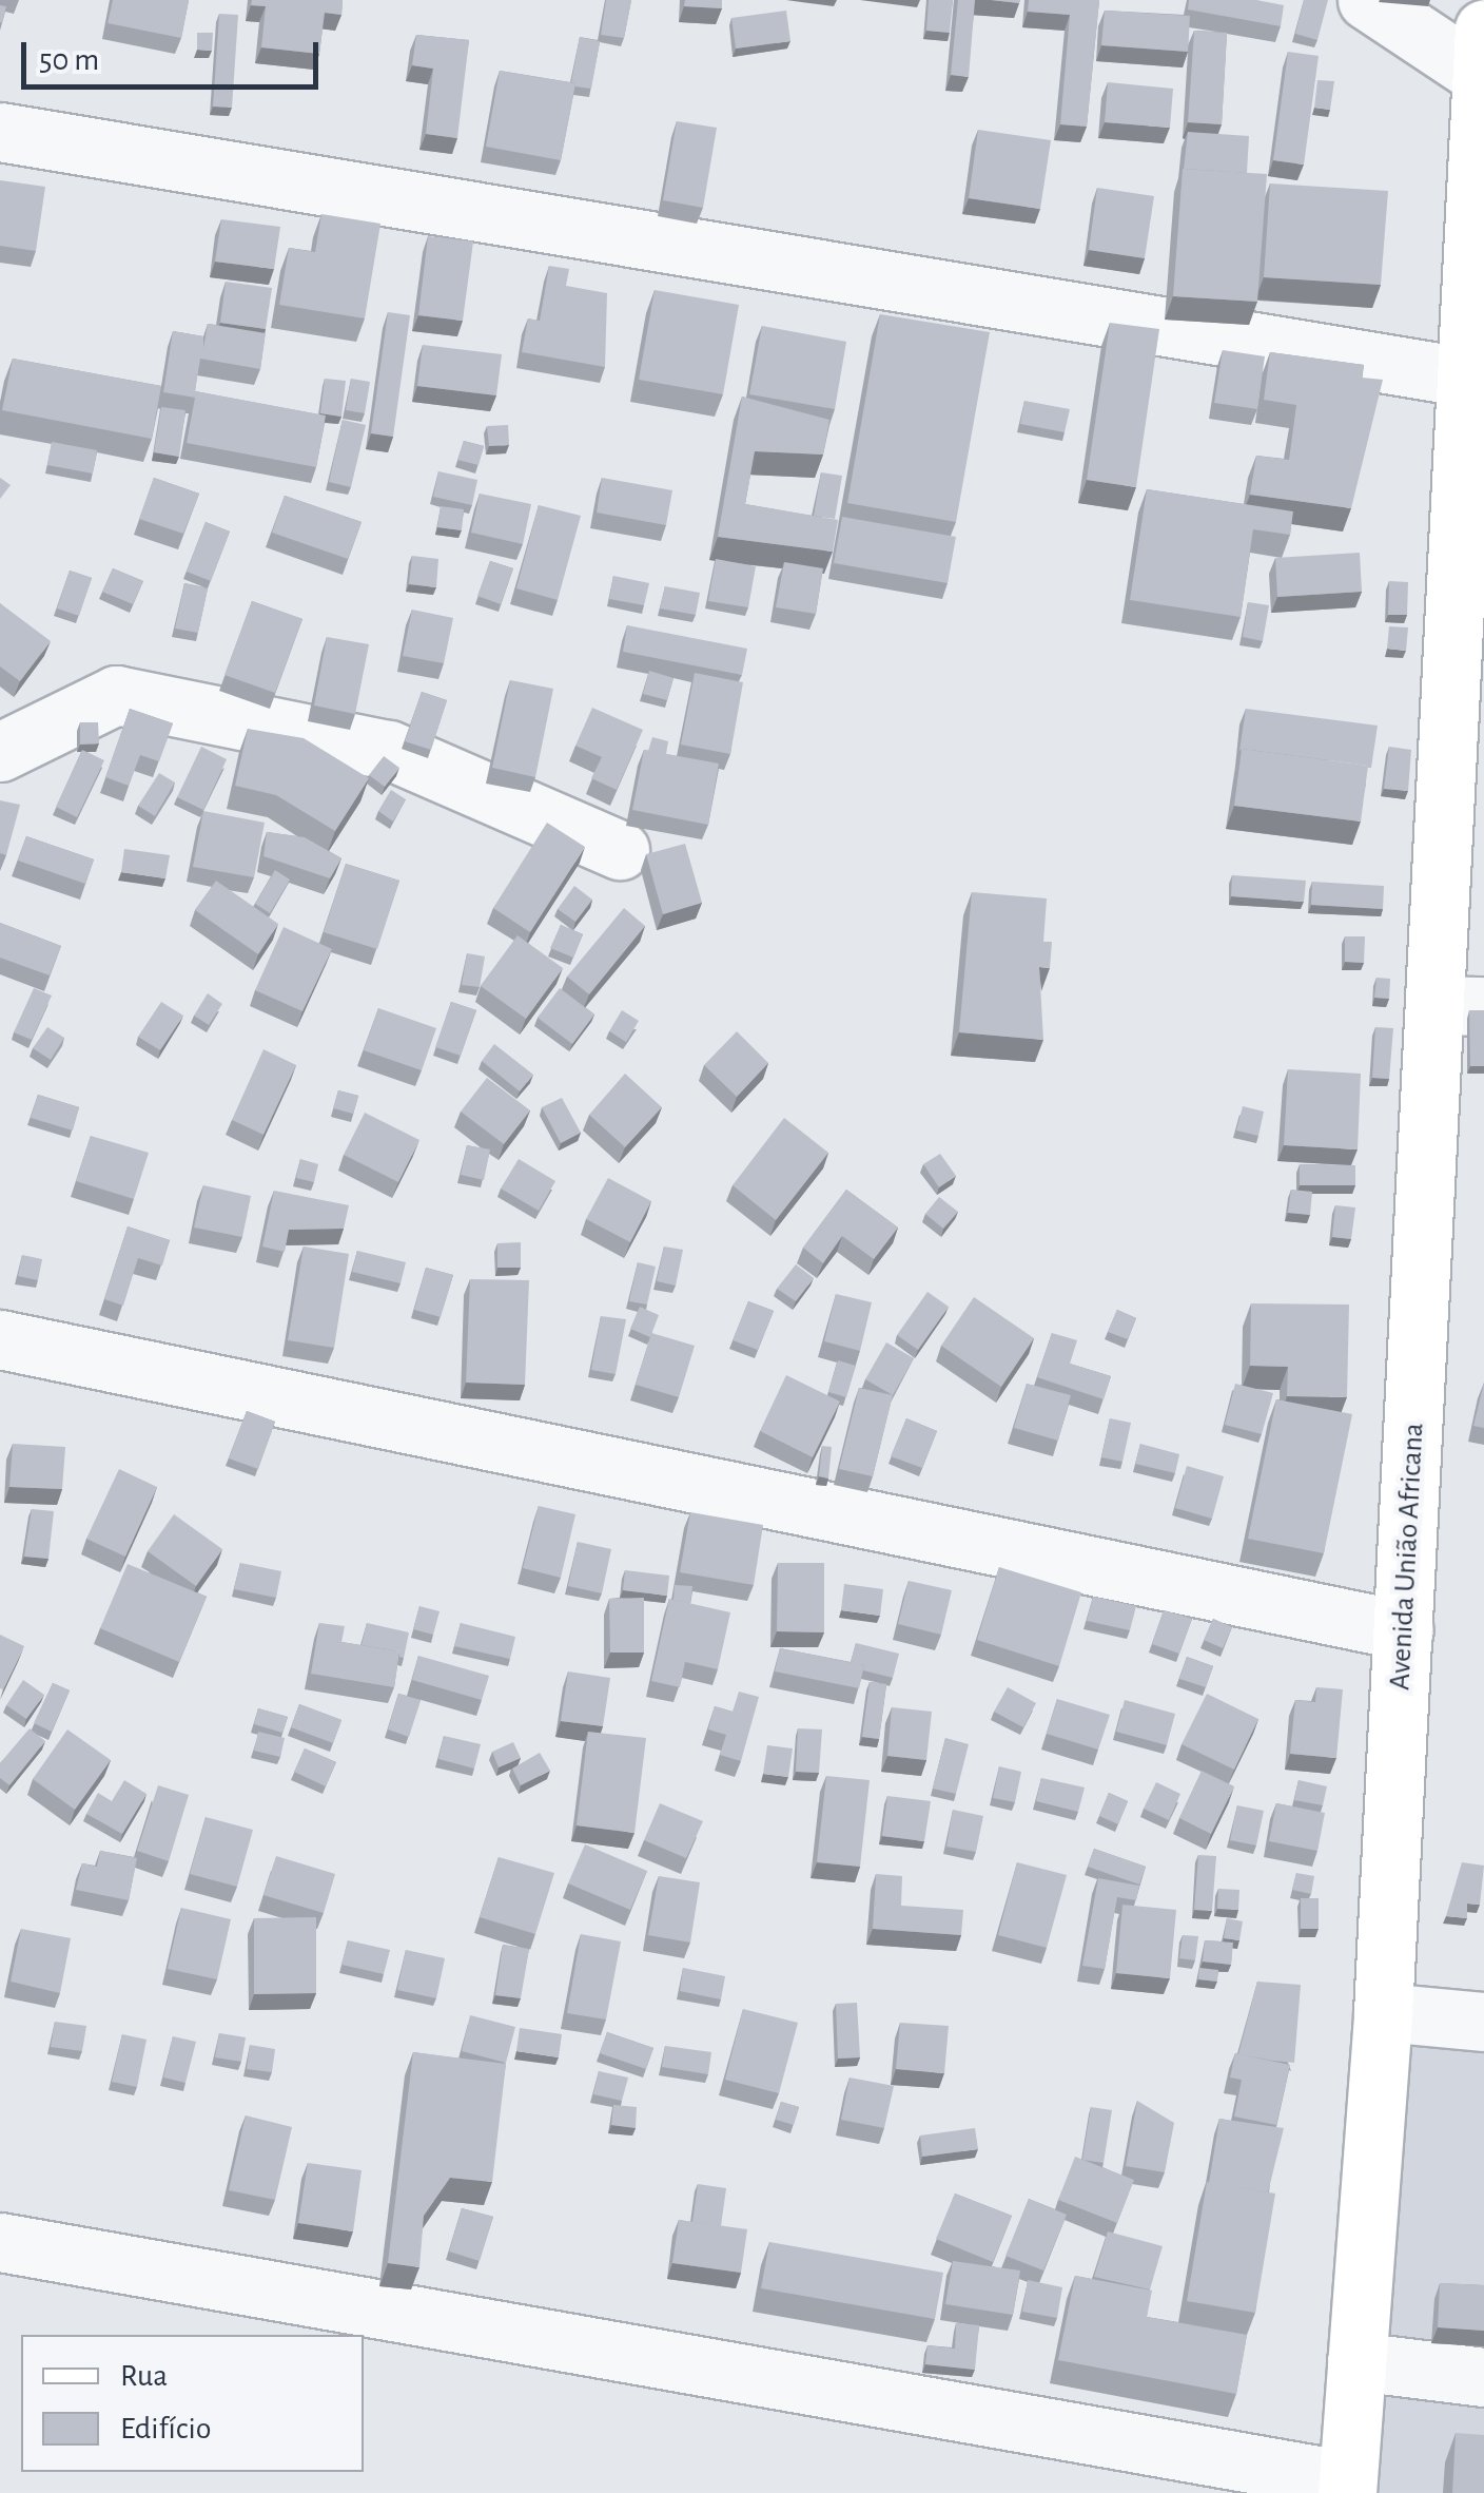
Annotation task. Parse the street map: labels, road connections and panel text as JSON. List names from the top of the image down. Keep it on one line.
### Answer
{"streets":{"main road":["Avenida União Africana"]},"legend":["Rua","Edifício"],"scale_bar":"50 m"}
